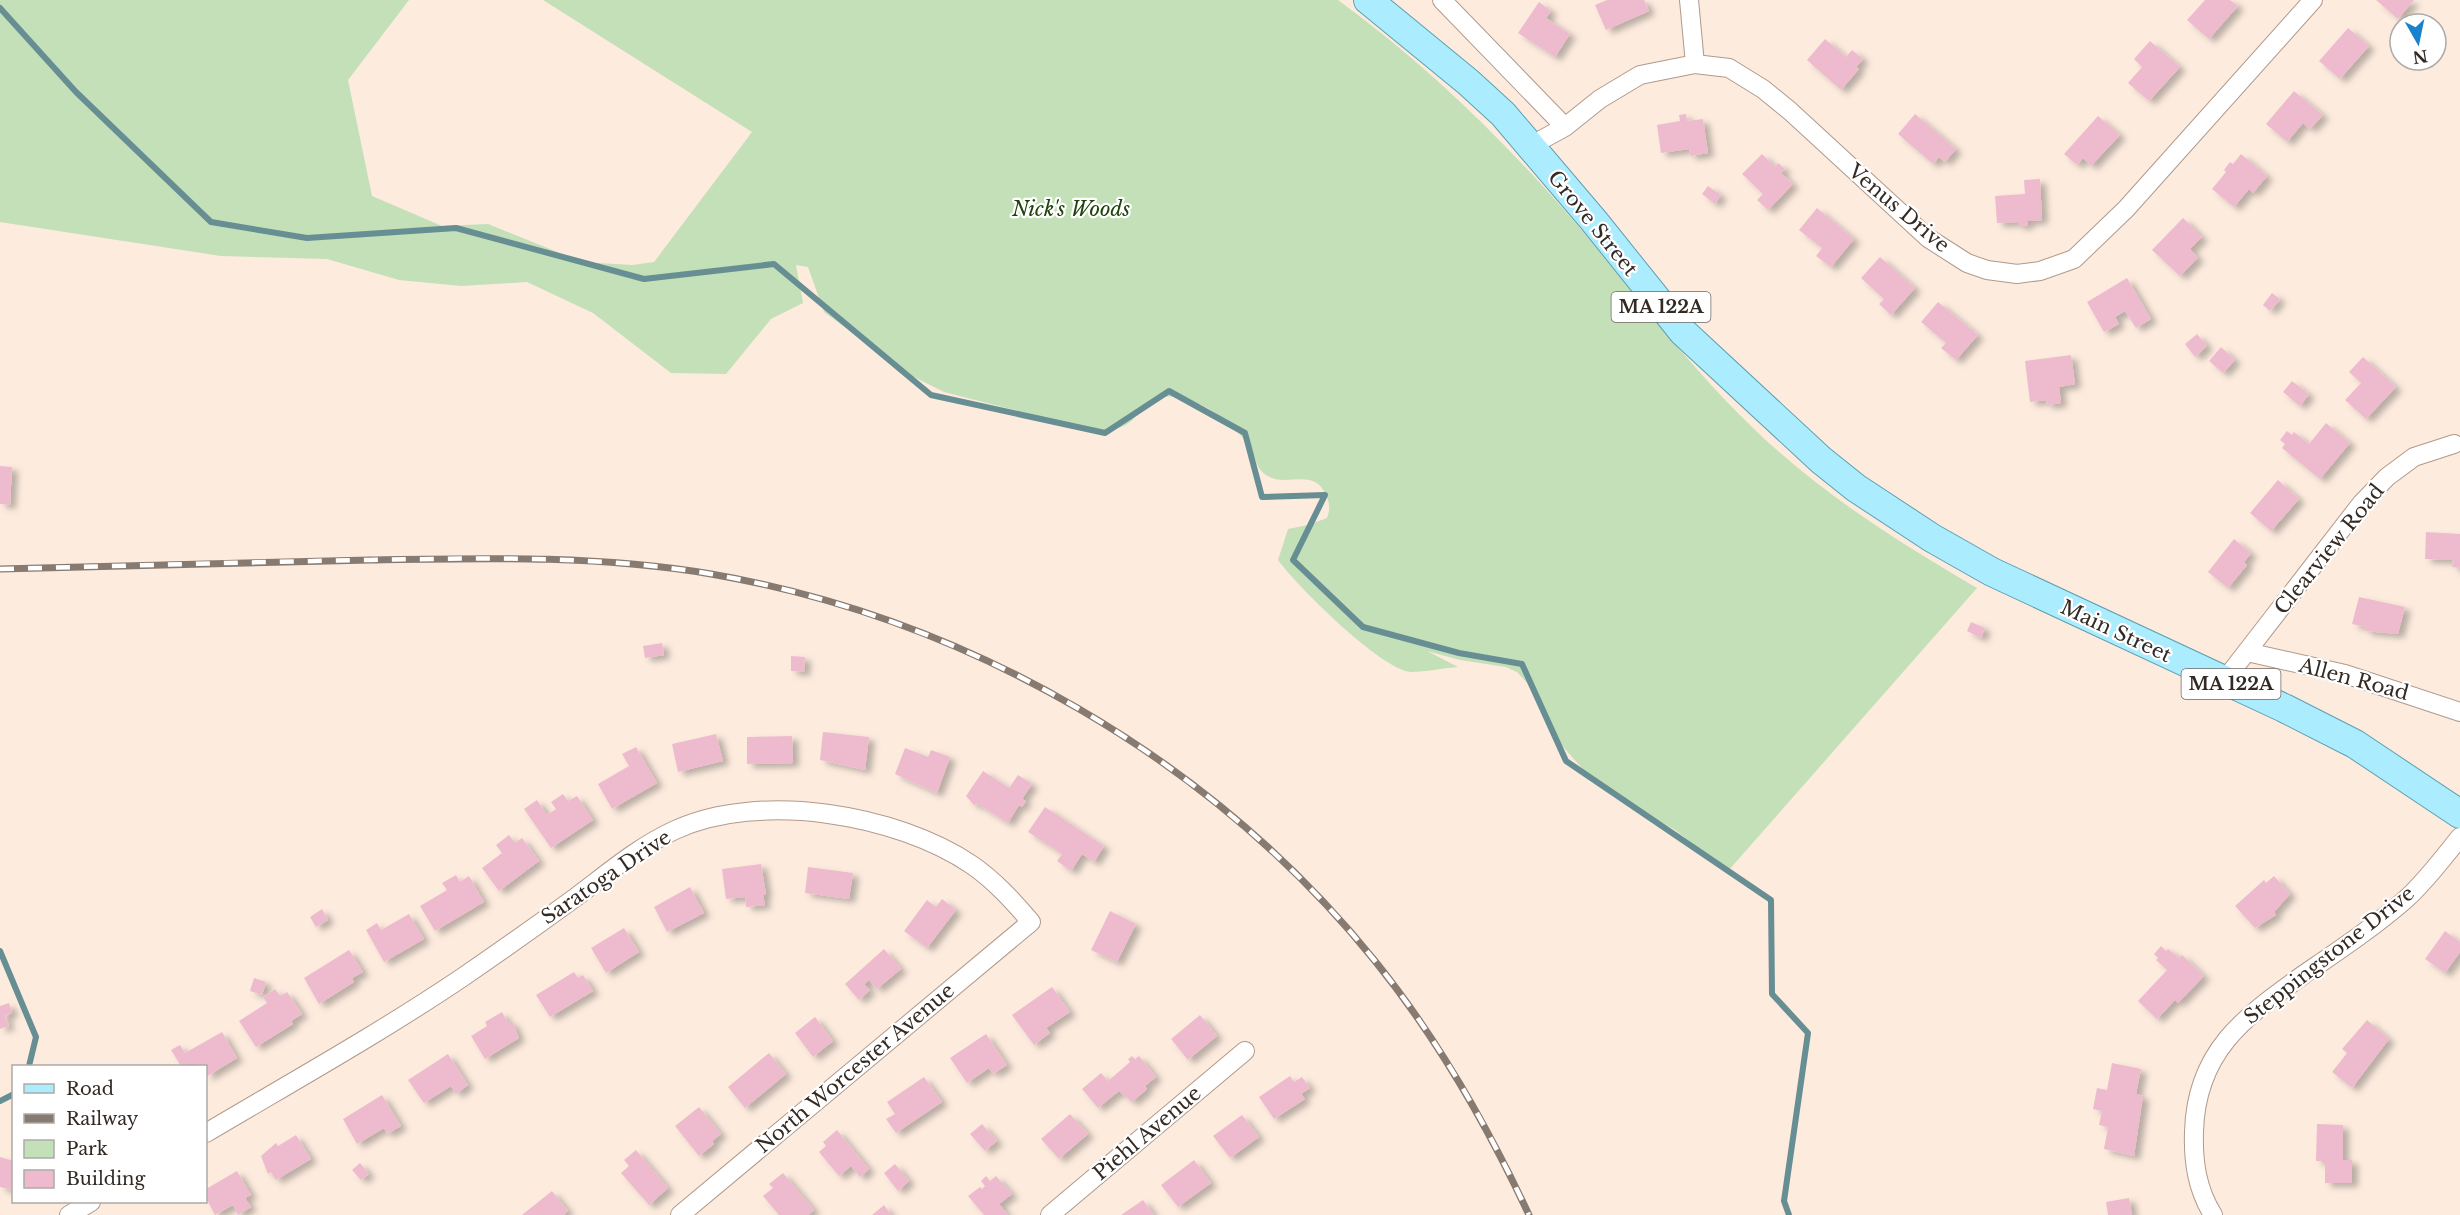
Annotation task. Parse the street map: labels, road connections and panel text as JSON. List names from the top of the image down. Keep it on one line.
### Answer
{"streets":{"main road":["Grove Street","MA 122A","Main Street"],"street":["Venus Drive","Clearview Road","Allen Road","Saratoga Drive","Steppingstone Drive","North Worcester Avenue","Piehl Avenue"]},"crossings":[["Venus Drive","Grove Street"],["Grove Street","Main Street"],["Clearview Road","Main Street"],["Clearview Road","Allen Road"],["Saratoga Drive","North Worcester Avenue"]],"parks":["Nick's Woods"],"legend":["Road","Railway","Park","Building"],"north":"bottom"}
